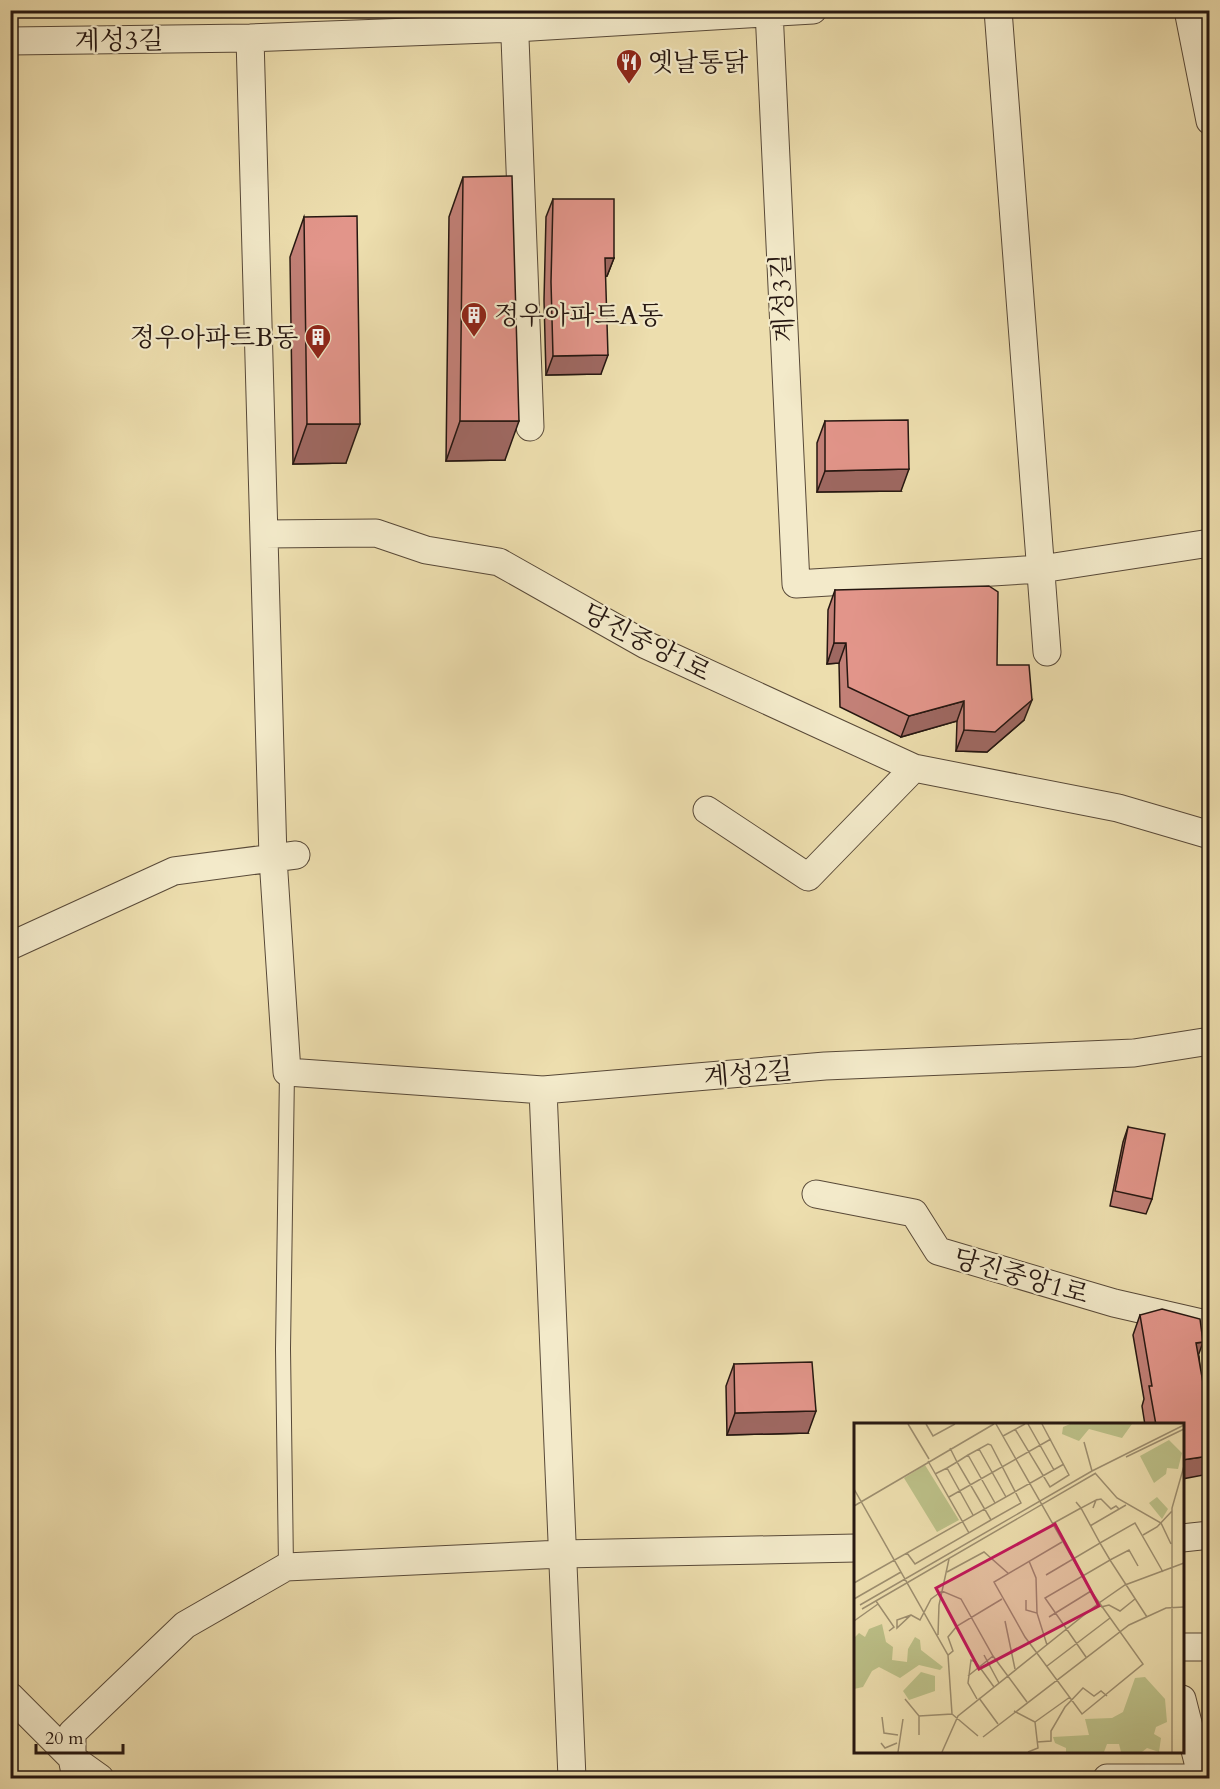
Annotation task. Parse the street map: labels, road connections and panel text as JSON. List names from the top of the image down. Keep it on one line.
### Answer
{"streets":{"street":["계성3길","당진중앙1로","계성2길"]},"places":{"restaurant":["옛날통닭"],"building":["정우아파트A동","정우아파트B동"]},"scale_bar":"20 m"}
